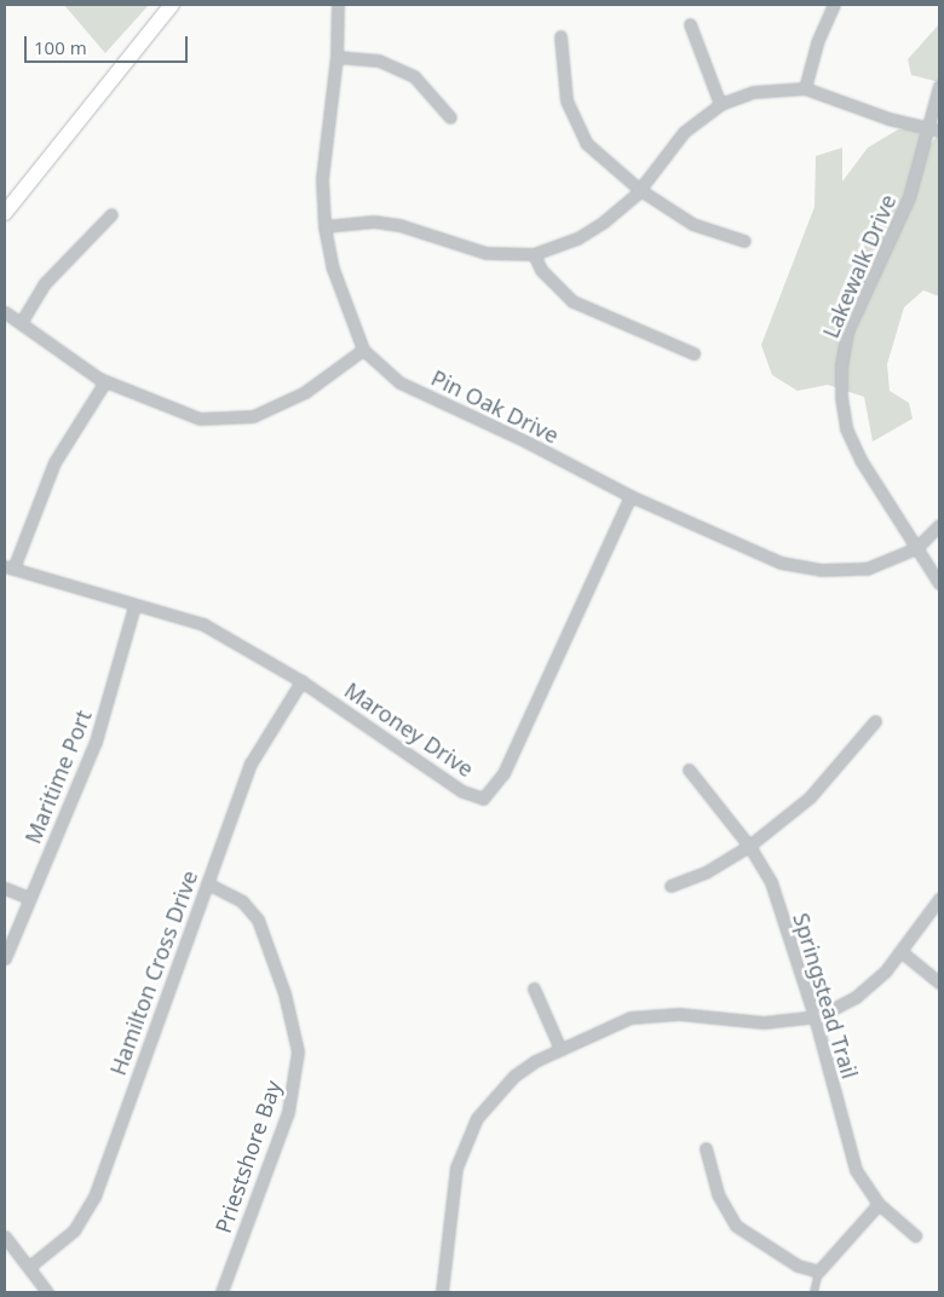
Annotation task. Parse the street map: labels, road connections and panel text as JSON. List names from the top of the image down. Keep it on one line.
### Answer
{"streets":{"street":["Lakewalk Drive","Pin Oak Drive","Maroney Drive","Maritime Port","Hamilton Cross Drive","Springstead Trail","Priestshore Bay"]},"crossings":[["Lakewalk Drive","Pin Oak Drive"],["Pin Oak Drive","Maroney Drive"],["Maroney Drive","Maritime Port"],["Maroney Drive","Hamilton Cross Drive"],["Hamilton Cross Drive","Priestshore Bay"]],"scale_bar":"100 m"}
